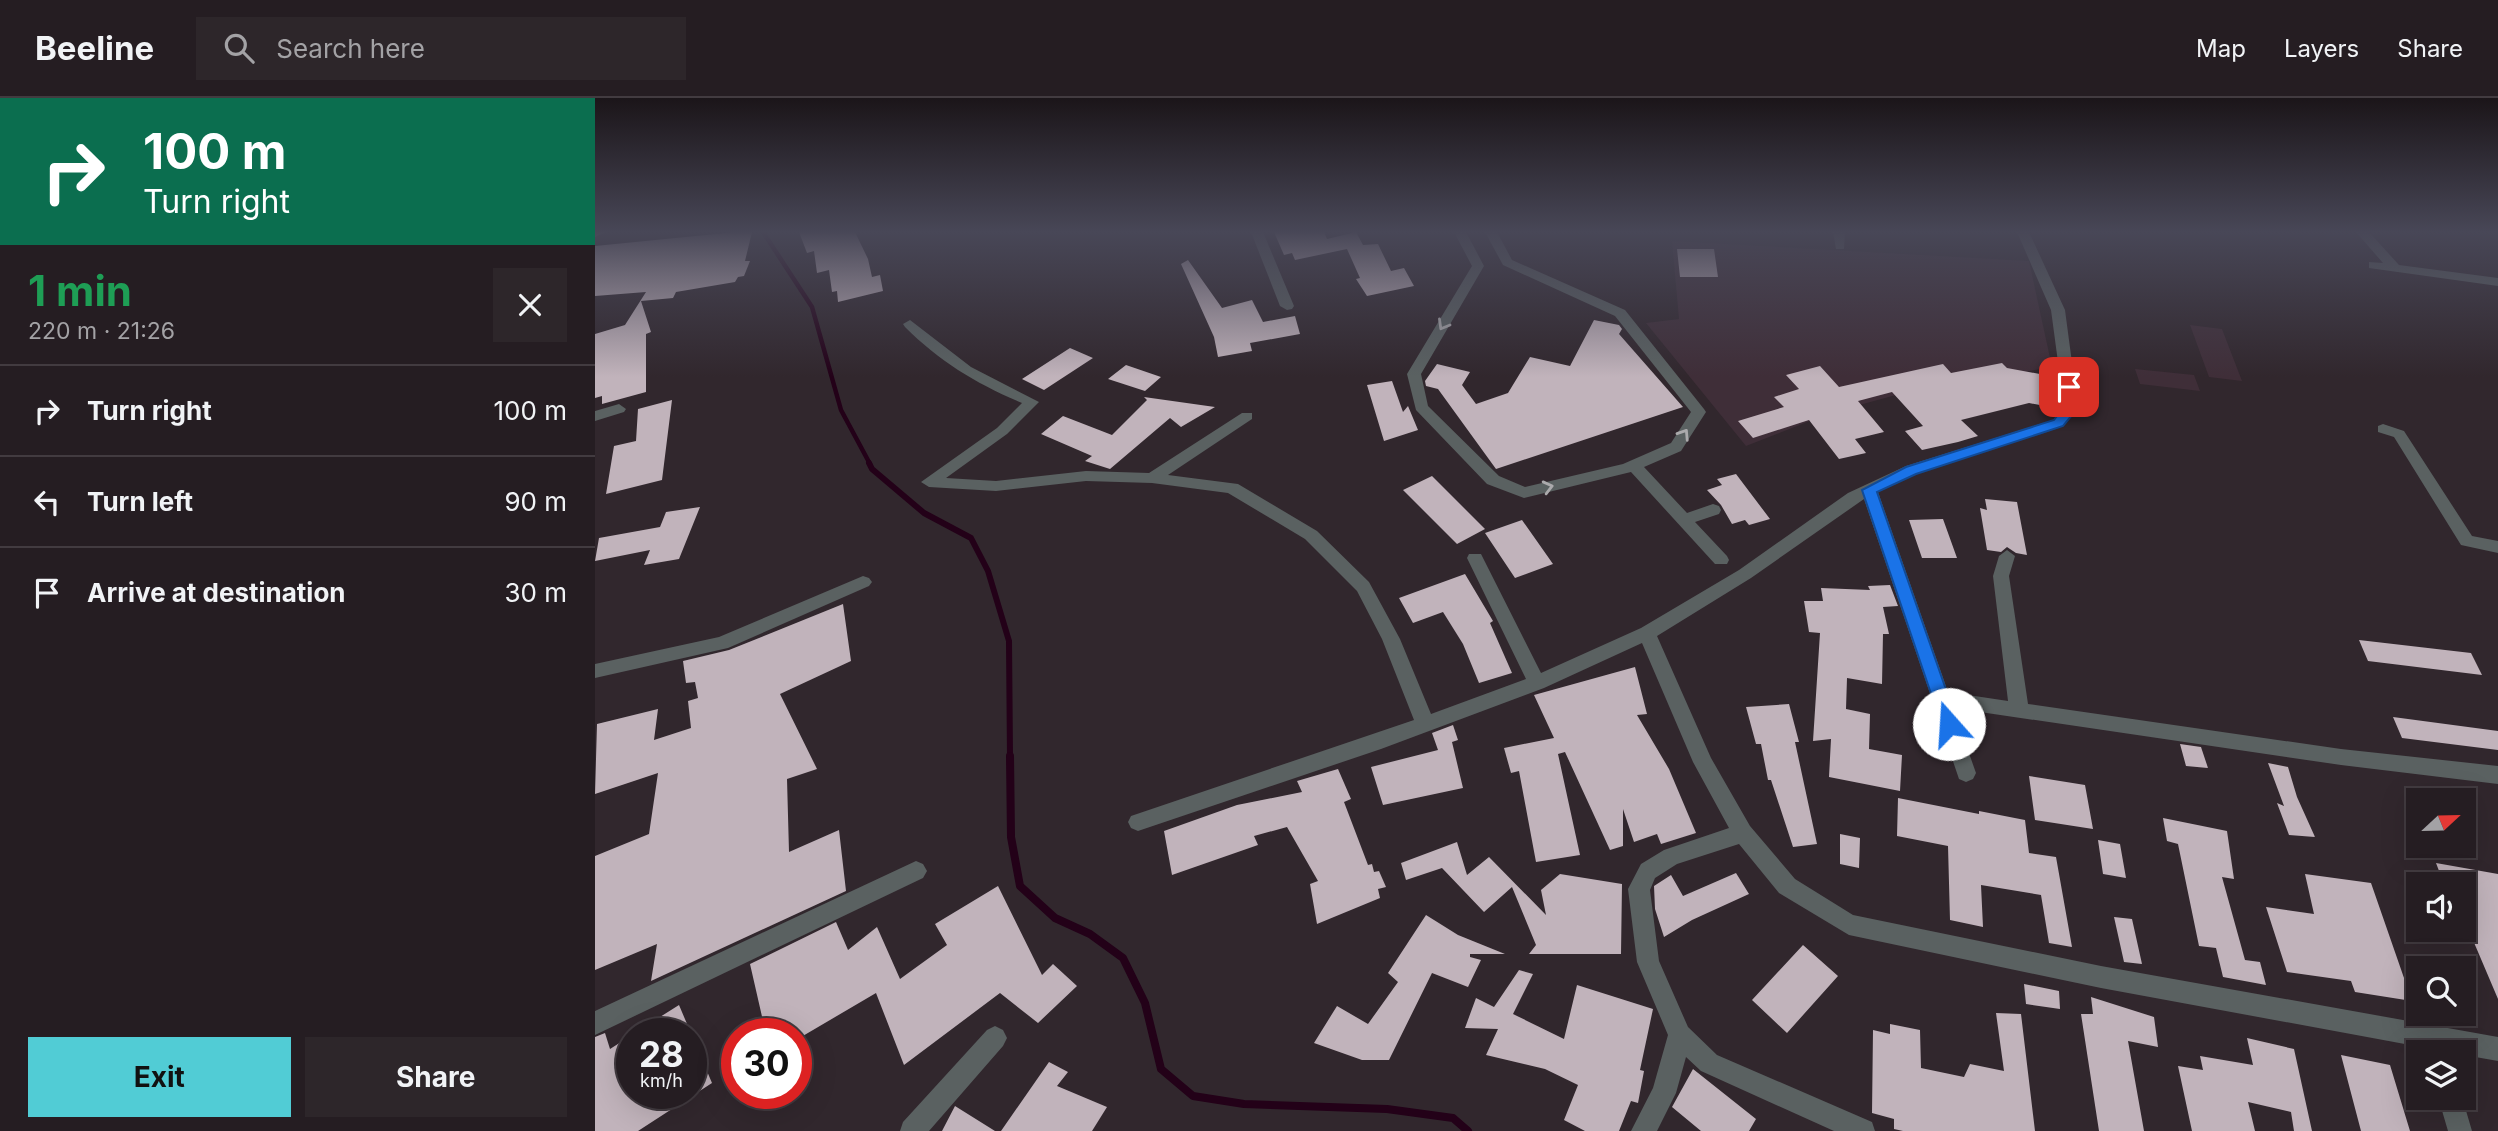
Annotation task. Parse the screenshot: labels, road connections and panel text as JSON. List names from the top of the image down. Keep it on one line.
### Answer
{"north":"right","page":{"header":"Beeline","search":"Search here","nav":["Map","Layers","Share"],"turn":["100 m","Turn right"],"heading":["1 min","220 m · 21:26"],"list":[{"name":"Turn right","value":"100 m"},{"name":"Turn left","value":"90 m"},{"name":"Arrive at destination","value":"30 m"}],"speed":"28 km/h","limit":"30","buttons":["Exit","Share"]}}
